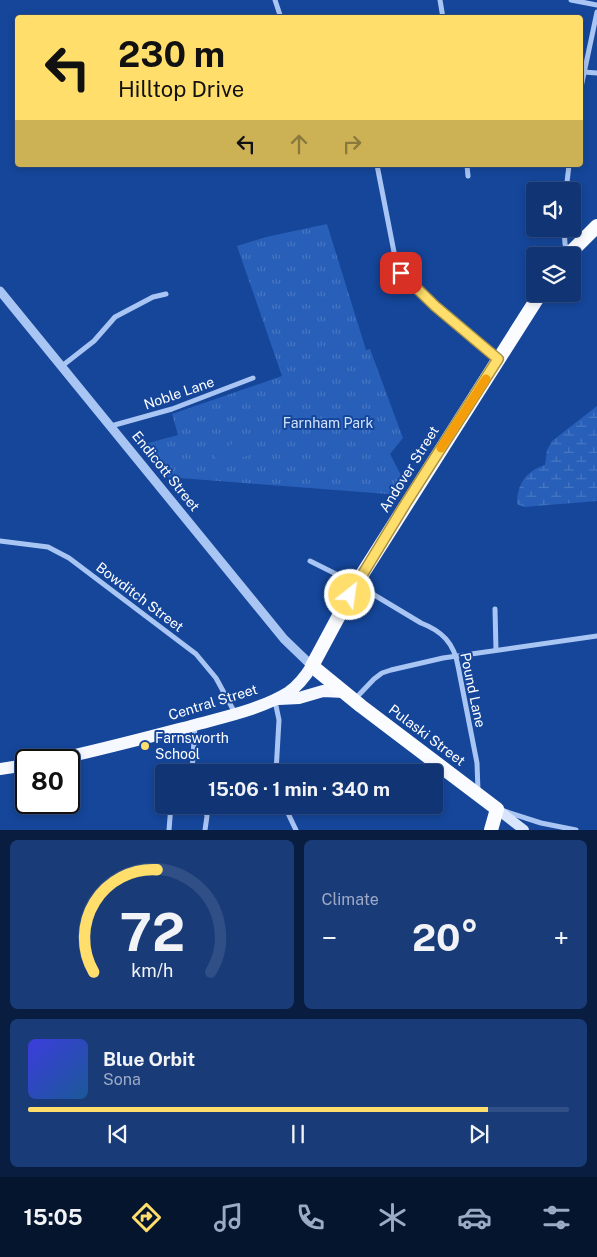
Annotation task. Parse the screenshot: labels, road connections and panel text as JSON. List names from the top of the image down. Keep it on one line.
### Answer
{"streets":{"highway":["Andover Street","Pulaski Street"],"main road":["Central Street"],"street":["Noble Lane","Endicott Street","Bowditch Street","Pound Lane"]},"crossings":[["Noble Lane","Endicott Street"],["Andover Street","Endicott Street"],["Andover Street","Pound Lane"],["Andover Street","Central Street"],["Andover Street","Pulaski Street"],["Endicott Street","Central Street"],["Endicott Street","Pulaski Street"],["Bowditch Street","Central Street"],["Pound Lane","Pulaski Street"],["Central Street","Pulaski Street"]],"parks":["Farnham Park"],"places":["Farnsworth School"],"page":{"turn":["230 m","Hilltop Drive"],"limit":"80","trip":"15:06 · 1 min · 340 m","tile":"Climate","heat":["−","20°","+"],"song":["Blue Orbit","Sona"],"tabs":"15:05","gauge":["72","km/h"]}}
